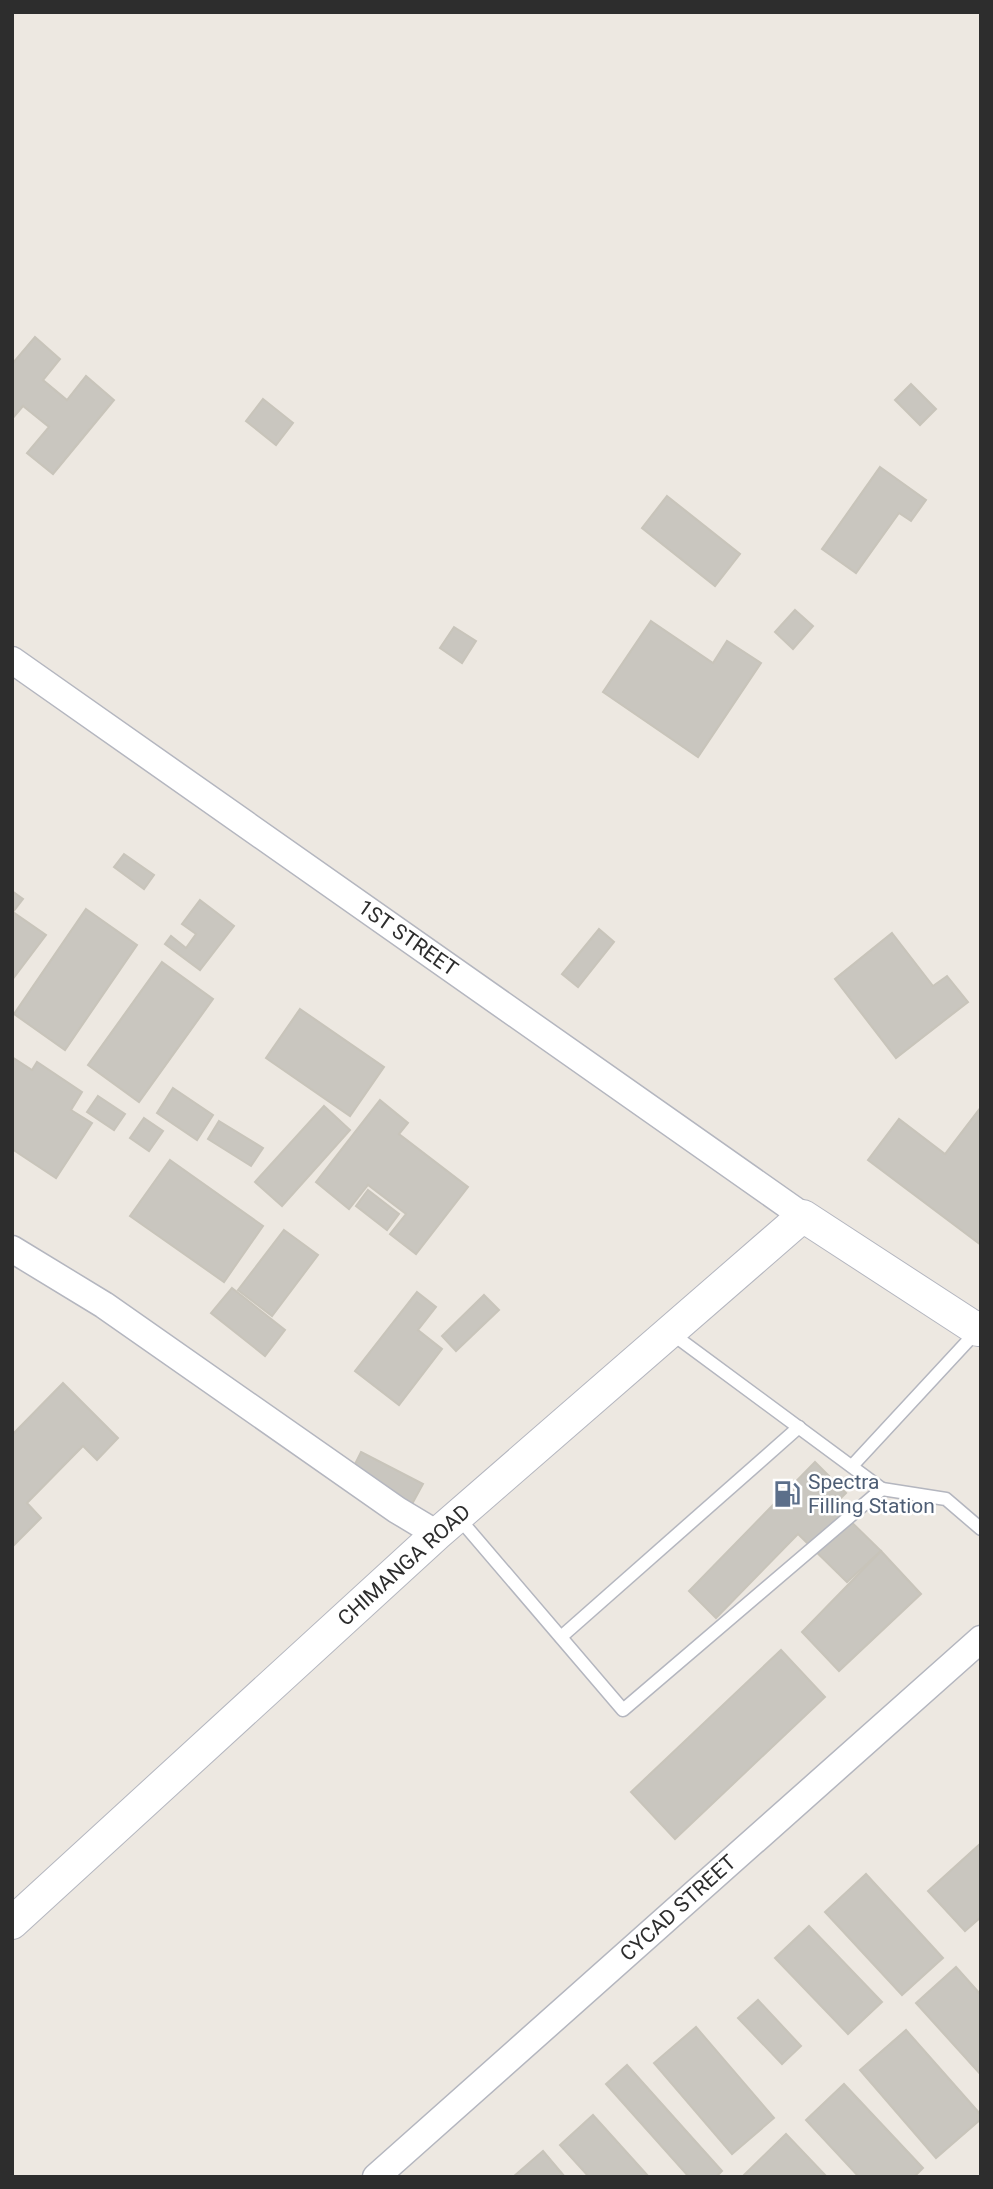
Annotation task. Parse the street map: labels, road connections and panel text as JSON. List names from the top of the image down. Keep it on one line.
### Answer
{"streets":{"street":["1ST STREET","CHIMANGA ROAD","CYCAD STREET"]},"crossings":[["1ST STREET","CHIMANGA ROAD"]],"places":{"fuel station":["Spectra Filling Station"]}}
